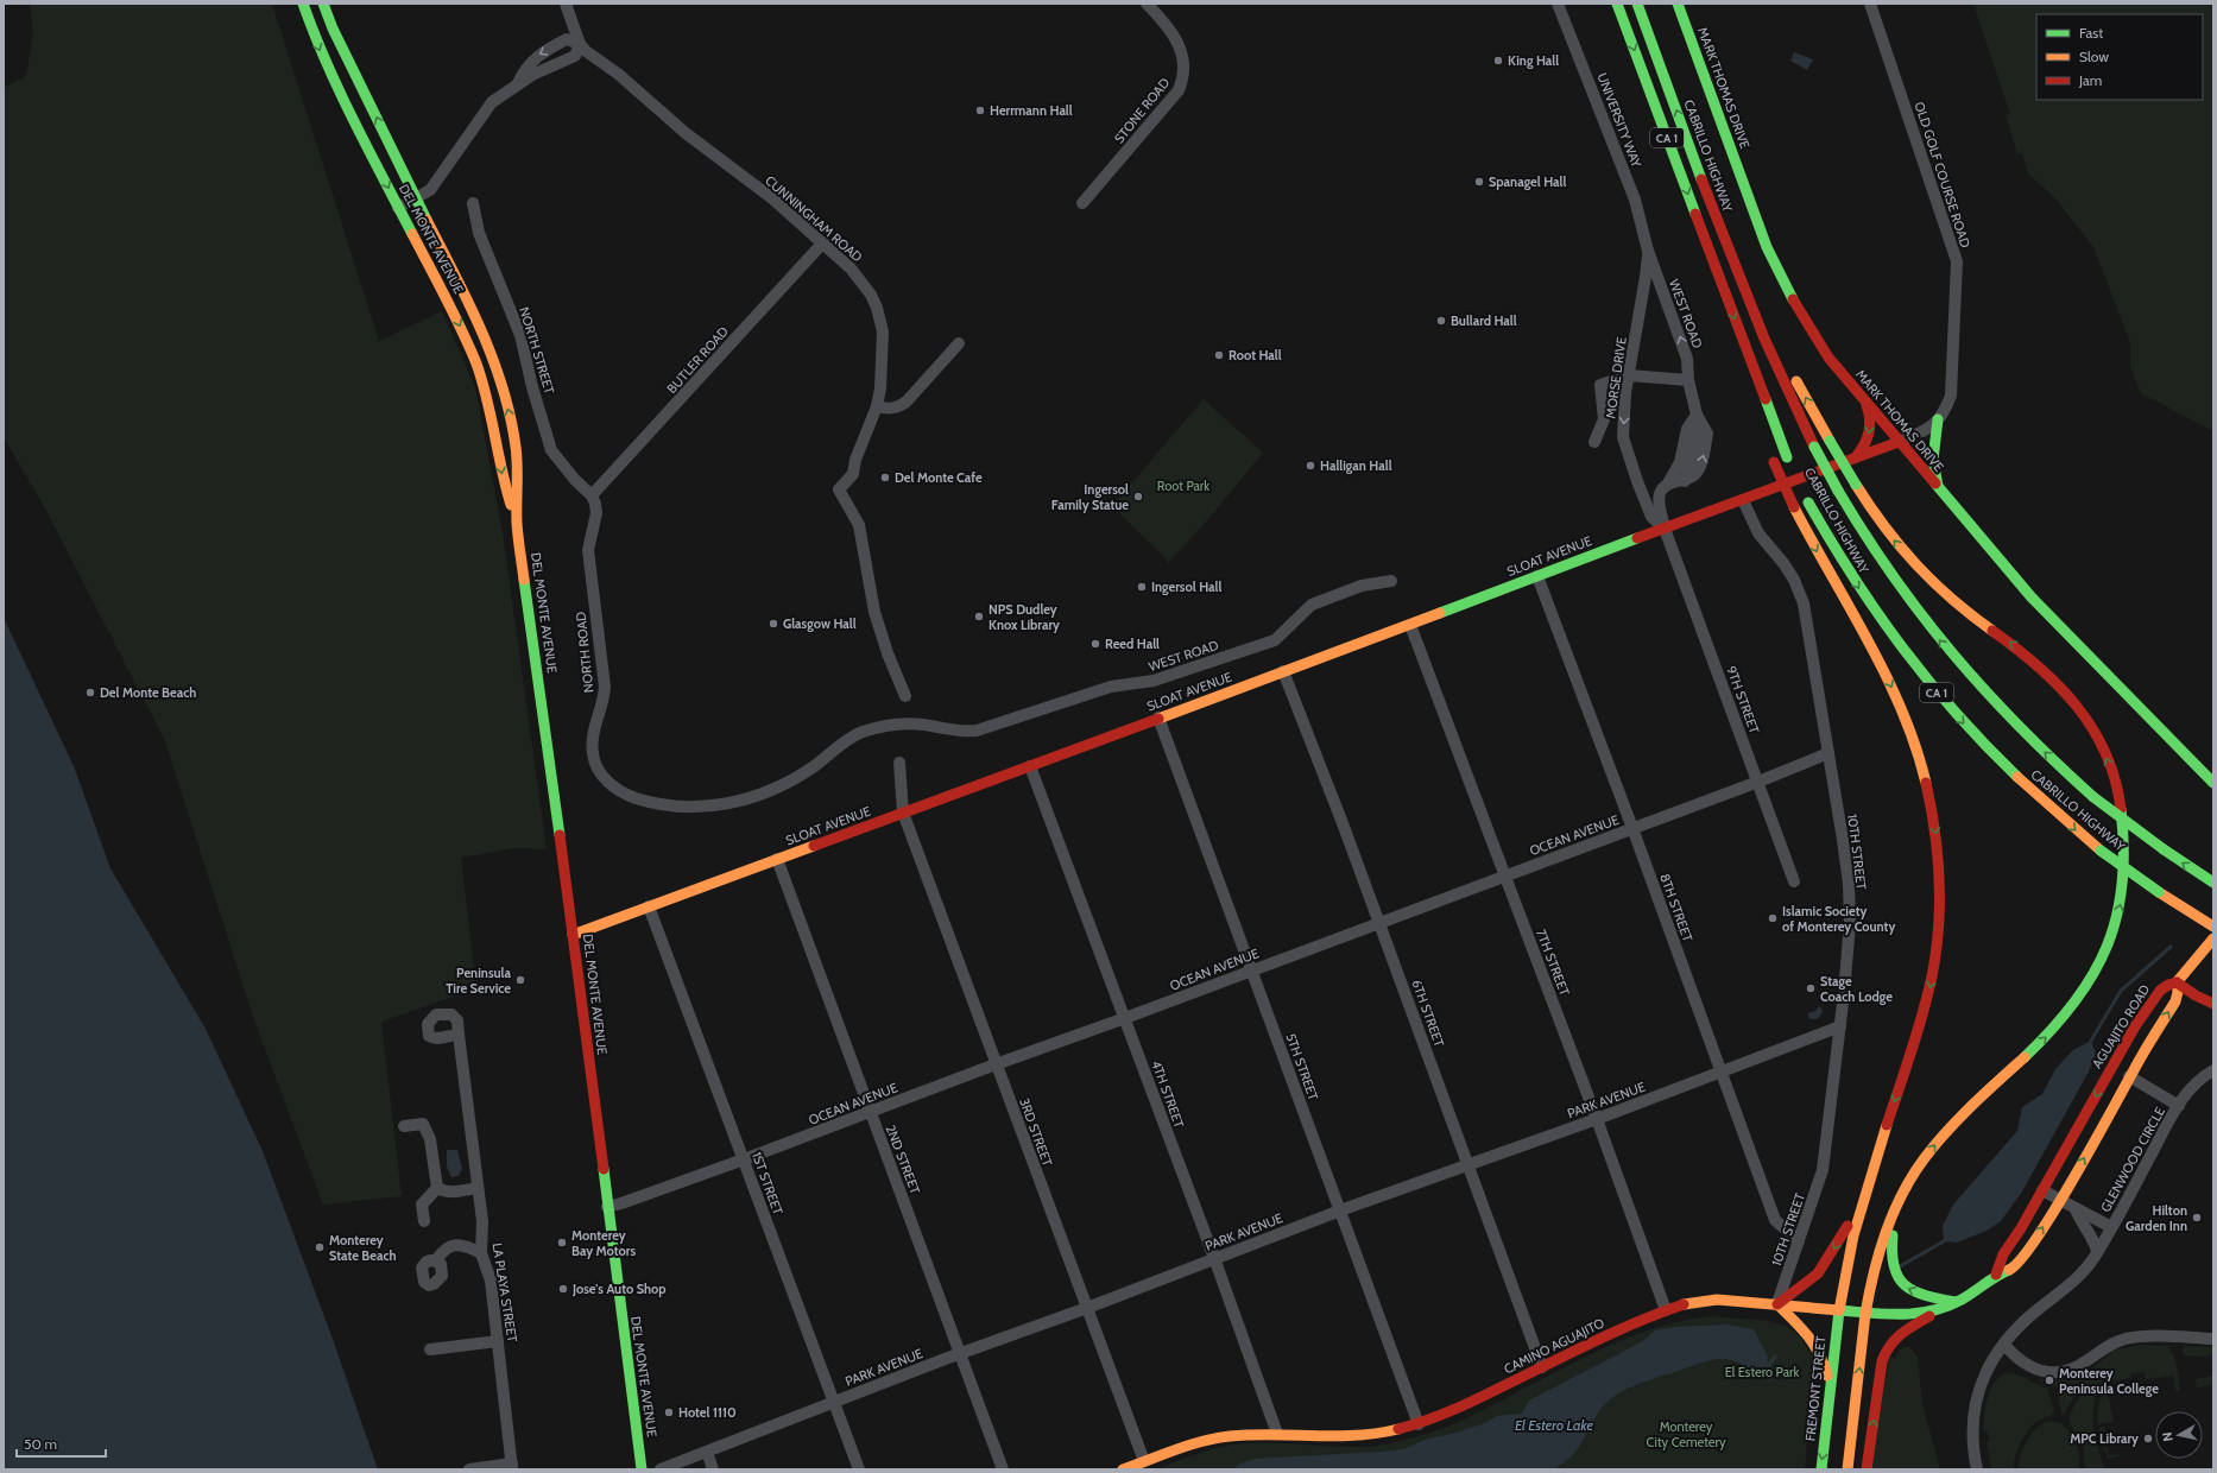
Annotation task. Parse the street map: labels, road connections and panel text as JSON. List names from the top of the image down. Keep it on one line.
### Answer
{"streets":{"main road":["MARK THOMAS DRIVE","CA 1","CABRILLO HIGHWAY","OLD GOLF COURSE ROAD","DEL MONTE AVENUE","SLOAT AVENUE","AGUAJITO ROAD","CAMINO AGUAJITO","FREMONT STREET"],"street":["STONE ROAD","UNIVERSITY WAY","CUNNINGHAM ROAD","WEST ROAD","NORTH STREET","BUTLER ROAD","MORSE DRIVE","NORTH ROAD","9TH STREET","OCEAN AVENUE","10TH STREET","8TH STREET","7TH STREET","6TH STREET","5TH STREET","4TH STREET","PARK AVENUE","3RD STREET","2ND STREET","GLENWOOD CIRCLE","1ST STREET","LA PLAYA STREET"]},"crossings":[["MARK THOMAS DRIVE","OLD GOLF COURSE ROAD"],["UNIVERSITY WAY","WEST ROAD"],["UNIVERSITY WAY","MORSE DRIVE"],["OLD GOLF COURSE ROAD","SLOAT AVENUE"],["CUNNINGHAM ROAD","BUTLER ROAD"],["DEL MONTE AVENUE","SLOAT AVENUE"],["DEL MONTE AVENUE","OCEAN AVENUE"],["WEST ROAD","MORSE DRIVE"],["WEST ROAD","NORTH ROAD"],["NORTH STREET","BUTLER ROAD"],["NORTH STREET","NORTH ROAD"],["BUTLER ROAD","NORTH ROAD"],["MORSE DRIVE","SLOAT AVENUE"],["MORSE DRIVE","9TH STREET"],["SLOAT AVENUE","9TH STREET"],["SLOAT AVENUE","10TH STREET"],["SLOAT AVENUE","8TH STREET"],["SLOAT AVENUE","7TH STREET"],["SLOAT AVENUE","6TH STREET"],["SLOAT AVENUE","5TH STREET"],["SLOAT AVENUE","4TH STREET"],["SLOAT AVENUE","3RD STREET"],["SLOAT AVENUE","2ND STREET"],["SLOAT AVENUE","1ST STREET"],["9TH STREET","OCEAN AVENUE"],["OCEAN AVENUE","10TH STREET"],["OCEAN AVENUE","8TH STREET"],["OCEAN AVENUE","7TH STREET"],["OCEAN AVENUE","6TH STREET"],["OCEAN AVENUE","5TH STREET"],["OCEAN AVENUE","4TH STREET"],["OCEAN AVENUE","3RD STREET"],["OCEAN AVENUE","2ND STREET"],["OCEAN AVENUE","1ST STREET"],["10TH STREET","8TH STREET"],["10TH STREET","PARK AVENUE"],["10TH STREET","CAMINO AGUAJITO"],["8TH STREET","PARK AVENUE"],["7TH STREET","PARK AVENUE"],["7TH STREET","CAMINO AGUAJITO"],["6TH STREET","PARK AVENUE"],["6TH STREET","CAMINO AGUAJITO"],["AGUAJITO ROAD","GLENWOOD CIRCLE"],["AGUAJITO ROAD","CAMINO AGUAJITO"],["5TH STREET","PARK AVENUE"],["5TH STREET","CAMINO AGUAJITO"],["4TH STREET","PARK AVENUE"],["4TH STREET","CAMINO AGUAJITO"],["PARK AVENUE","3RD STREET"],["PARK AVENUE","2ND STREET"],["PARK AVENUE","1ST STREET"],["3RD STREET","CAMINO AGUAJITO"],["CAMINO AGUAJITO","FREMONT STREET"]],"one_way":["MORSE DRIVE"],"water":["El Estero Lake"],"parks":["Root Park","El Estero Park","Monterey City Cemetery"],"places":["King Hall","Herrmann Hall","Spanagel Hall","Bullard Hall","Root Hall","Halligan Hall","Del Monte Cafe","Ingersol Family Statue","Ingersol Hall","NPS Dudley Knox Library","Glasgow Hall","Reed Hall","Del Monte Beach","Islamic Society of Monterey County","Peninsula Tire Service","Stage Coach Lodge","Hilton Garden Inn","Monterey Bay Motors","Monterey State Beach","Jose's Auto Shop","Monterey Peninsula College","Hotel 1110","MPC Library"],"legend":["Fast","Slow","Jam"],"scale_bar":"50 m","north":"left"}
